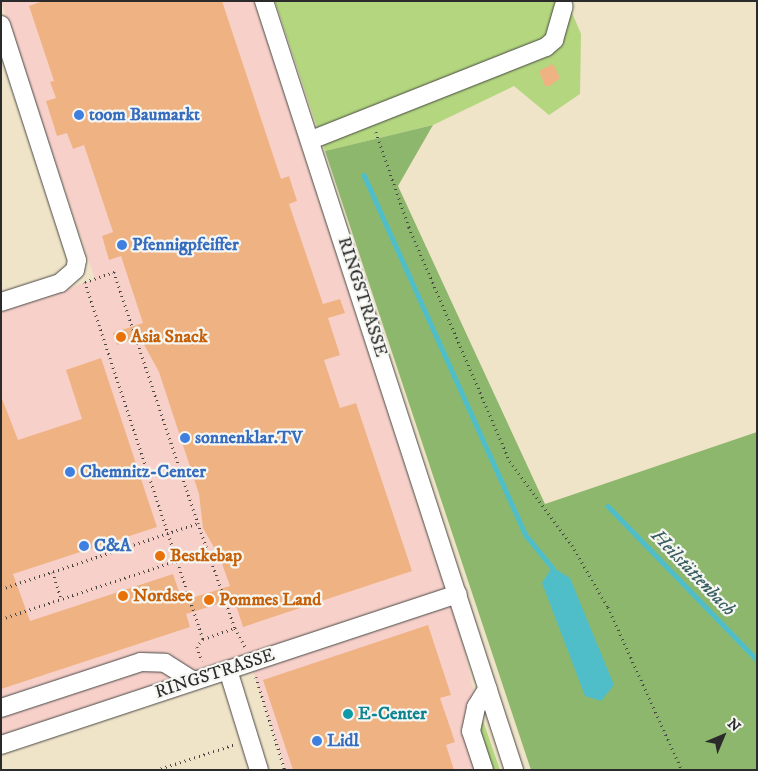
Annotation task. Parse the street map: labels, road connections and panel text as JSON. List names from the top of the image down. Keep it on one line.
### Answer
{"streets":{"street":["RINGSTRASSE"]},"water":["Heilstättenbach"],"places":["toom Baumarkt","Pfennigpfeiffer","Asia Snack","sonnenklar.TV","Chemnitz-Center","C&A","Bestkebap","Nordsee","Pommes Land","E-Center","Lidl"],"north":"top right"}
